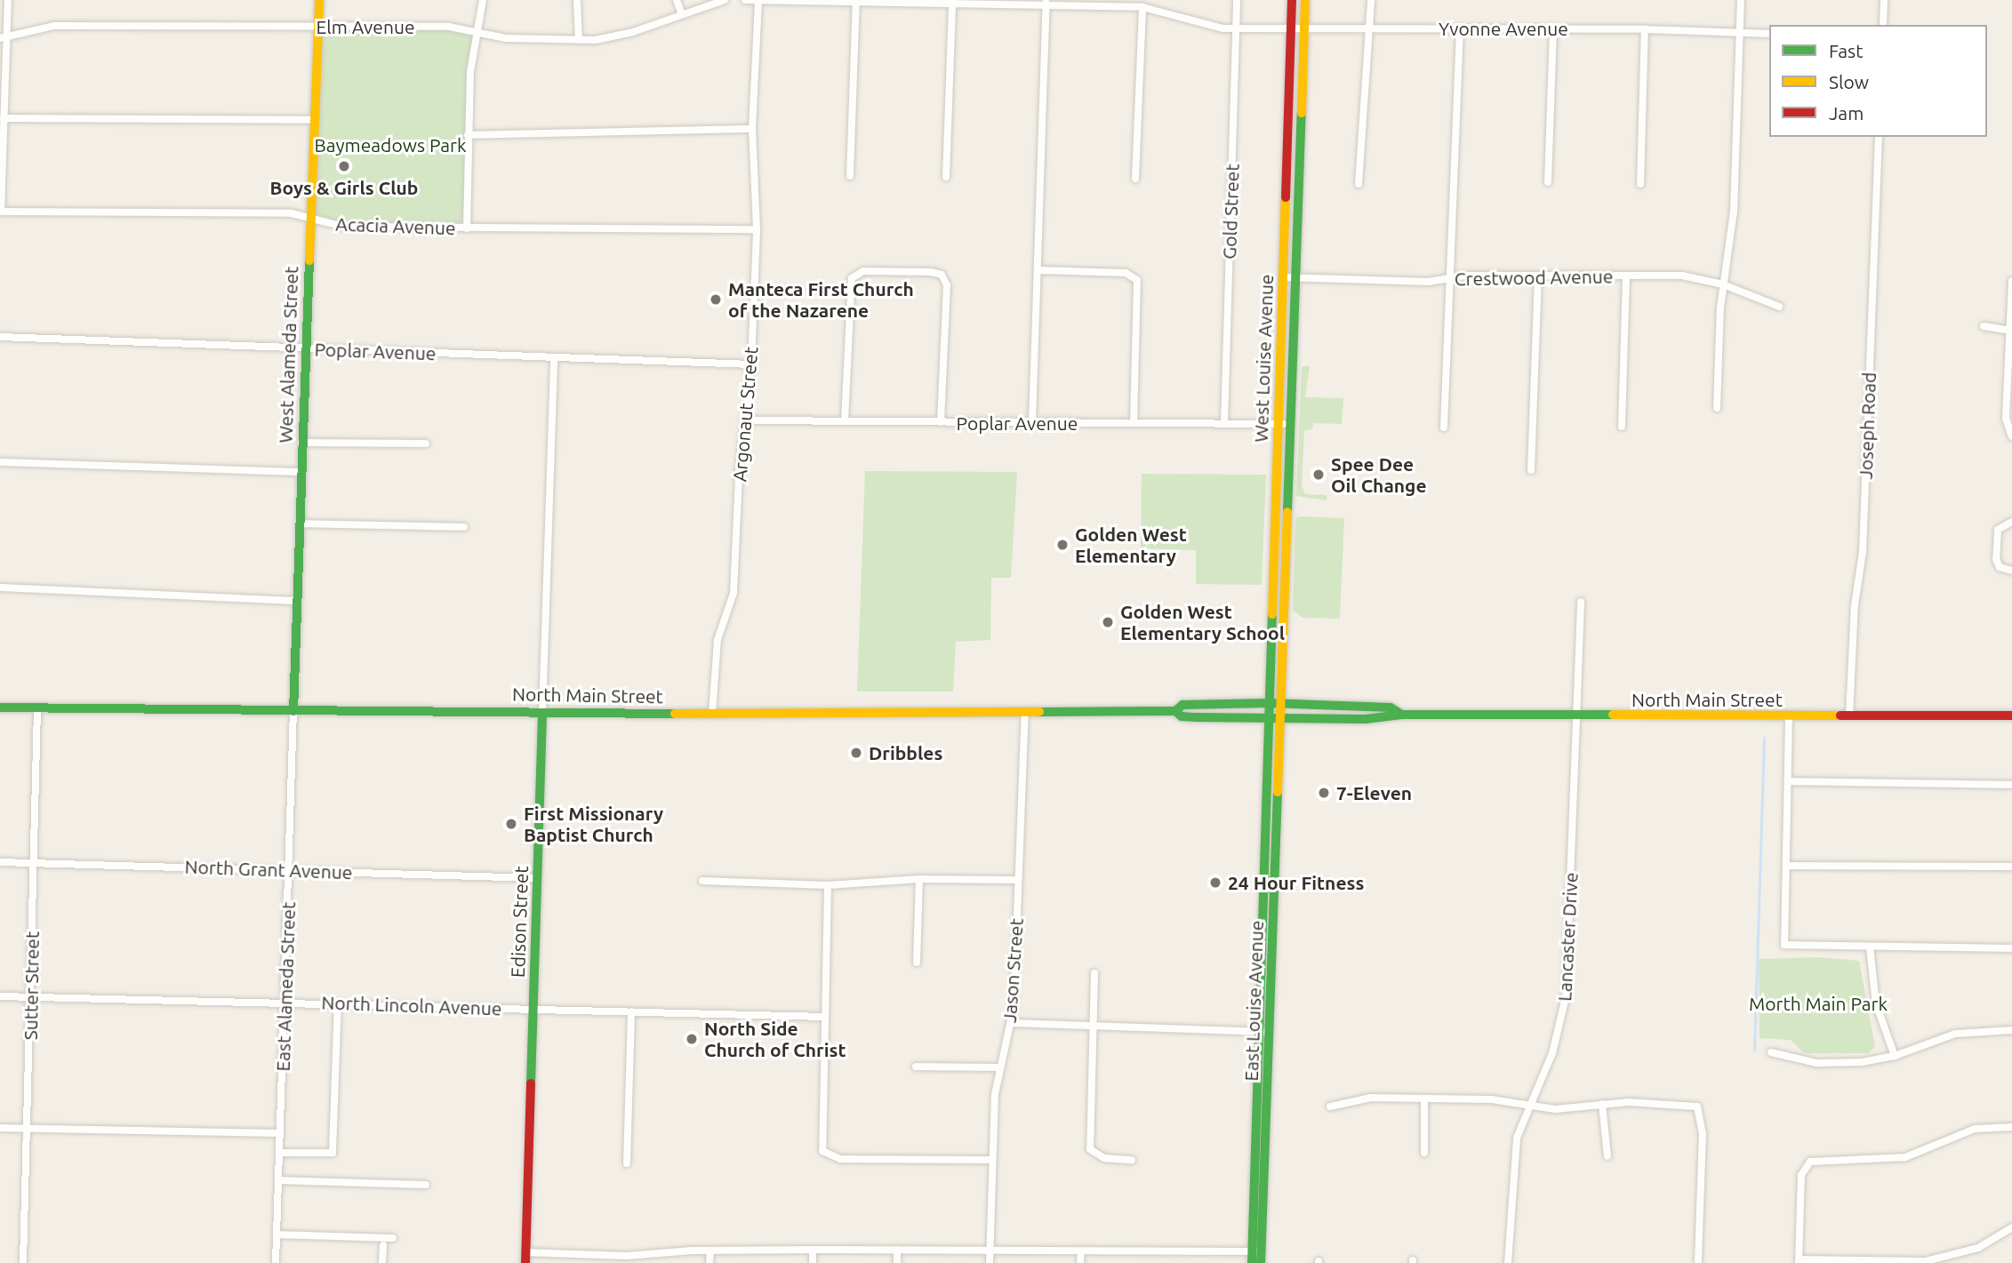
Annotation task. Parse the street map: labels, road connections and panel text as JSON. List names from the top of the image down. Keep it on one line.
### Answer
{"streets":{"main road":["West Alameda Street","West Louise Avenue","North Main Street","Edison Street","East Louise Avenue"],"street":["Elm Avenue","Yvonne Avenue","Gold Street","Acacia Avenue","Crestwood Avenue","Poplar Avenue","Argonaut Street","Joseph Road","North Grant Avenue","Lancaster Drive","Jason Street","Sutter Street","East Alameda Street","North Lincoln Avenue"]},"crossings":[["Elm Avenue","West Alameda Street"],["Yvonne Avenue","Gold Street"],["Yvonne Avenue","West Louise Avenue"],["Gold Street","Poplar Avenue"],["Acacia Avenue","West Alameda Street"],["Acacia Avenue","Argonaut Street"],["Crestwood Avenue","West Louise Avenue"],["Poplar Avenue","West Alameda Street"],["Poplar Avenue","West Louise Avenue"],["Poplar Avenue","Argonaut Street"],["Poplar Avenue","Edison Street"],["West Alameda Street","North Main Street"],["West Alameda Street","East Alameda Street"],["West Louise Avenue","North Main Street"],["West Louise Avenue","East Louise Avenue"],["Argonaut Street","North Main Street"],["Joseph Road","North Main Street"],["North Main Street","Edison Street"],["North Main Street","Lancaster Drive"],["North Main Street","Jason Street"],["North Main Street","Sutter Street"],["North Main Street","East Alameda Street"],["North Main Street","East Louise Avenue"],["North Grant Avenue","Edison Street"],["North Grant Avenue","Sutter Street"],["North Grant Avenue","East Alameda Street"],["Edison Street","North Lincoln Avenue"],["Sutter Street","North Lincoln Avenue"],["East Alameda Street","North Lincoln Avenue"]],"parks":["Baymeadows Park","Morth Main Park"],"places":["Boys & Girls Club","Manteca First Church of the Nazarene","Spee Dee Oil Change","Golden West Elementary","Golden West Elementary School","Dribbles","7-Eleven","First Missionary Baptist Church","24 Hour Fitness","North Side Church of Christ"],"legend":["Fast","Slow","Jam"]}
